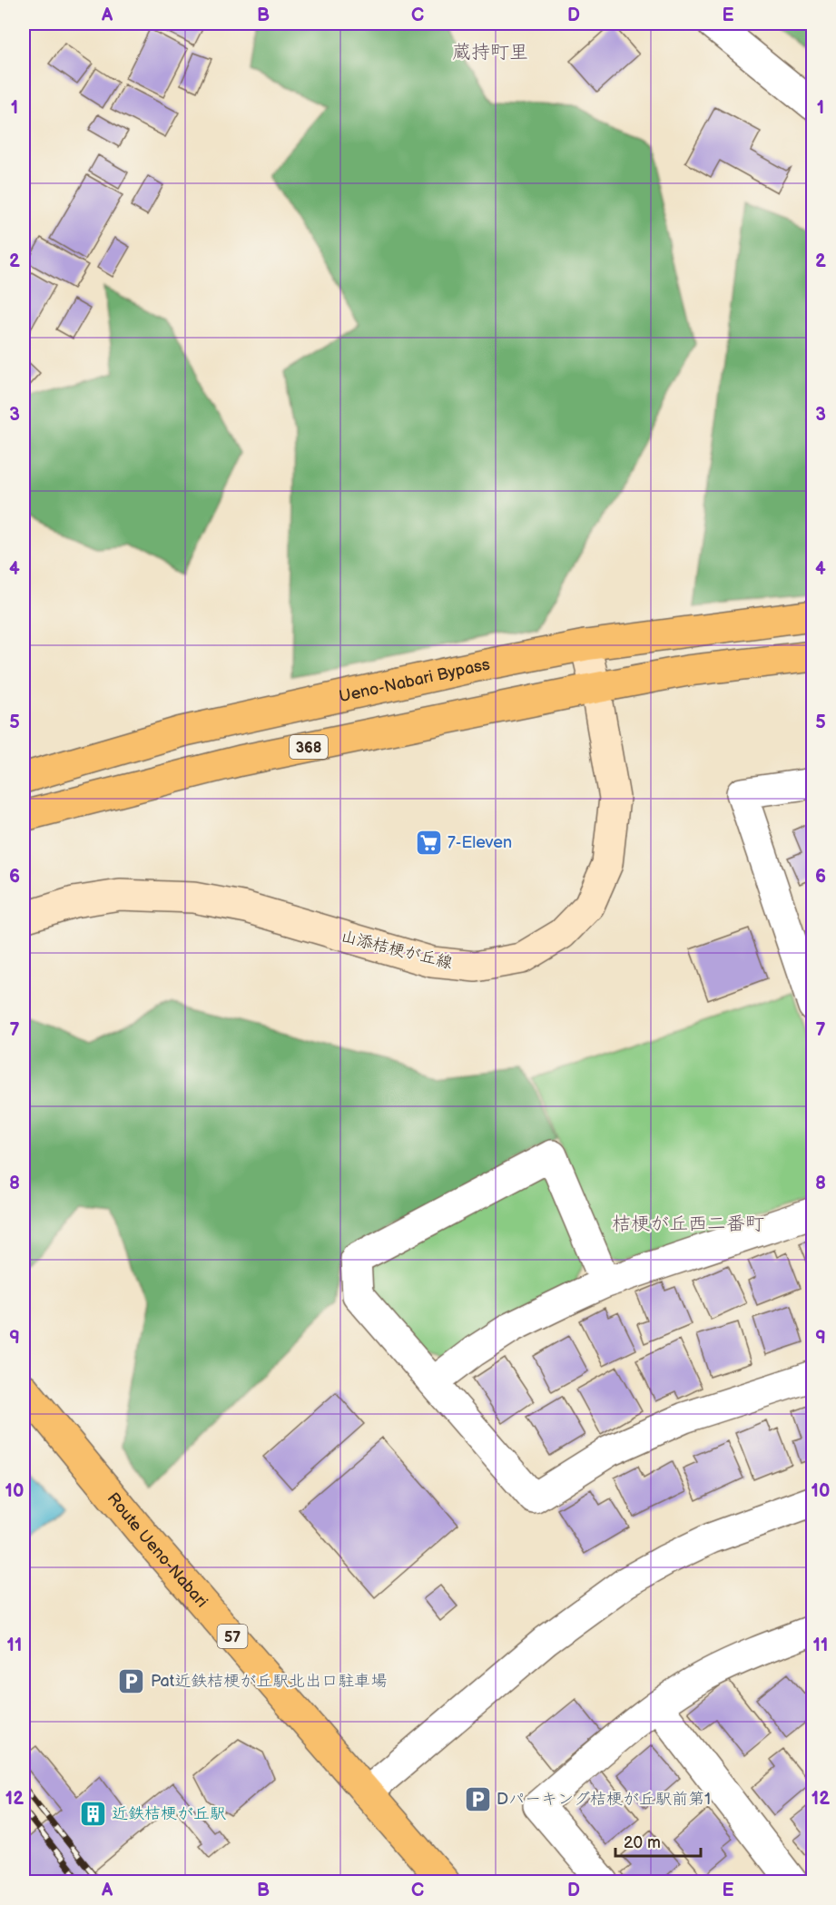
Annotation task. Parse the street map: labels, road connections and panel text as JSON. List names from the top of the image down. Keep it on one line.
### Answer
{"streets":{"main road":["Ueno-Nabari Bypass","368","山添桔梗が丘線","Route Ueno-Nabari","57"]},"crossings":[["Ueno-Nabari Bypass","山添桔梗が丘線"],["368","山添桔梗が丘線"]],"districts":["蔵持町里","桔梗が丘西二番町"],"places":{"supermarket":["7-Eleven"],"parking":["Pat近鉄桔梗が丘駅北出口駐車場","Dパーキング桔梗が丘駅前第1"],"building":["近鉄桔梗が丘駅"]},"scale_bar":"20 m","grid":{"columns":["A","B","C","D","E"],"rows":["1","2","3","4","5","6","7","8","9","10","11","12"]}}
